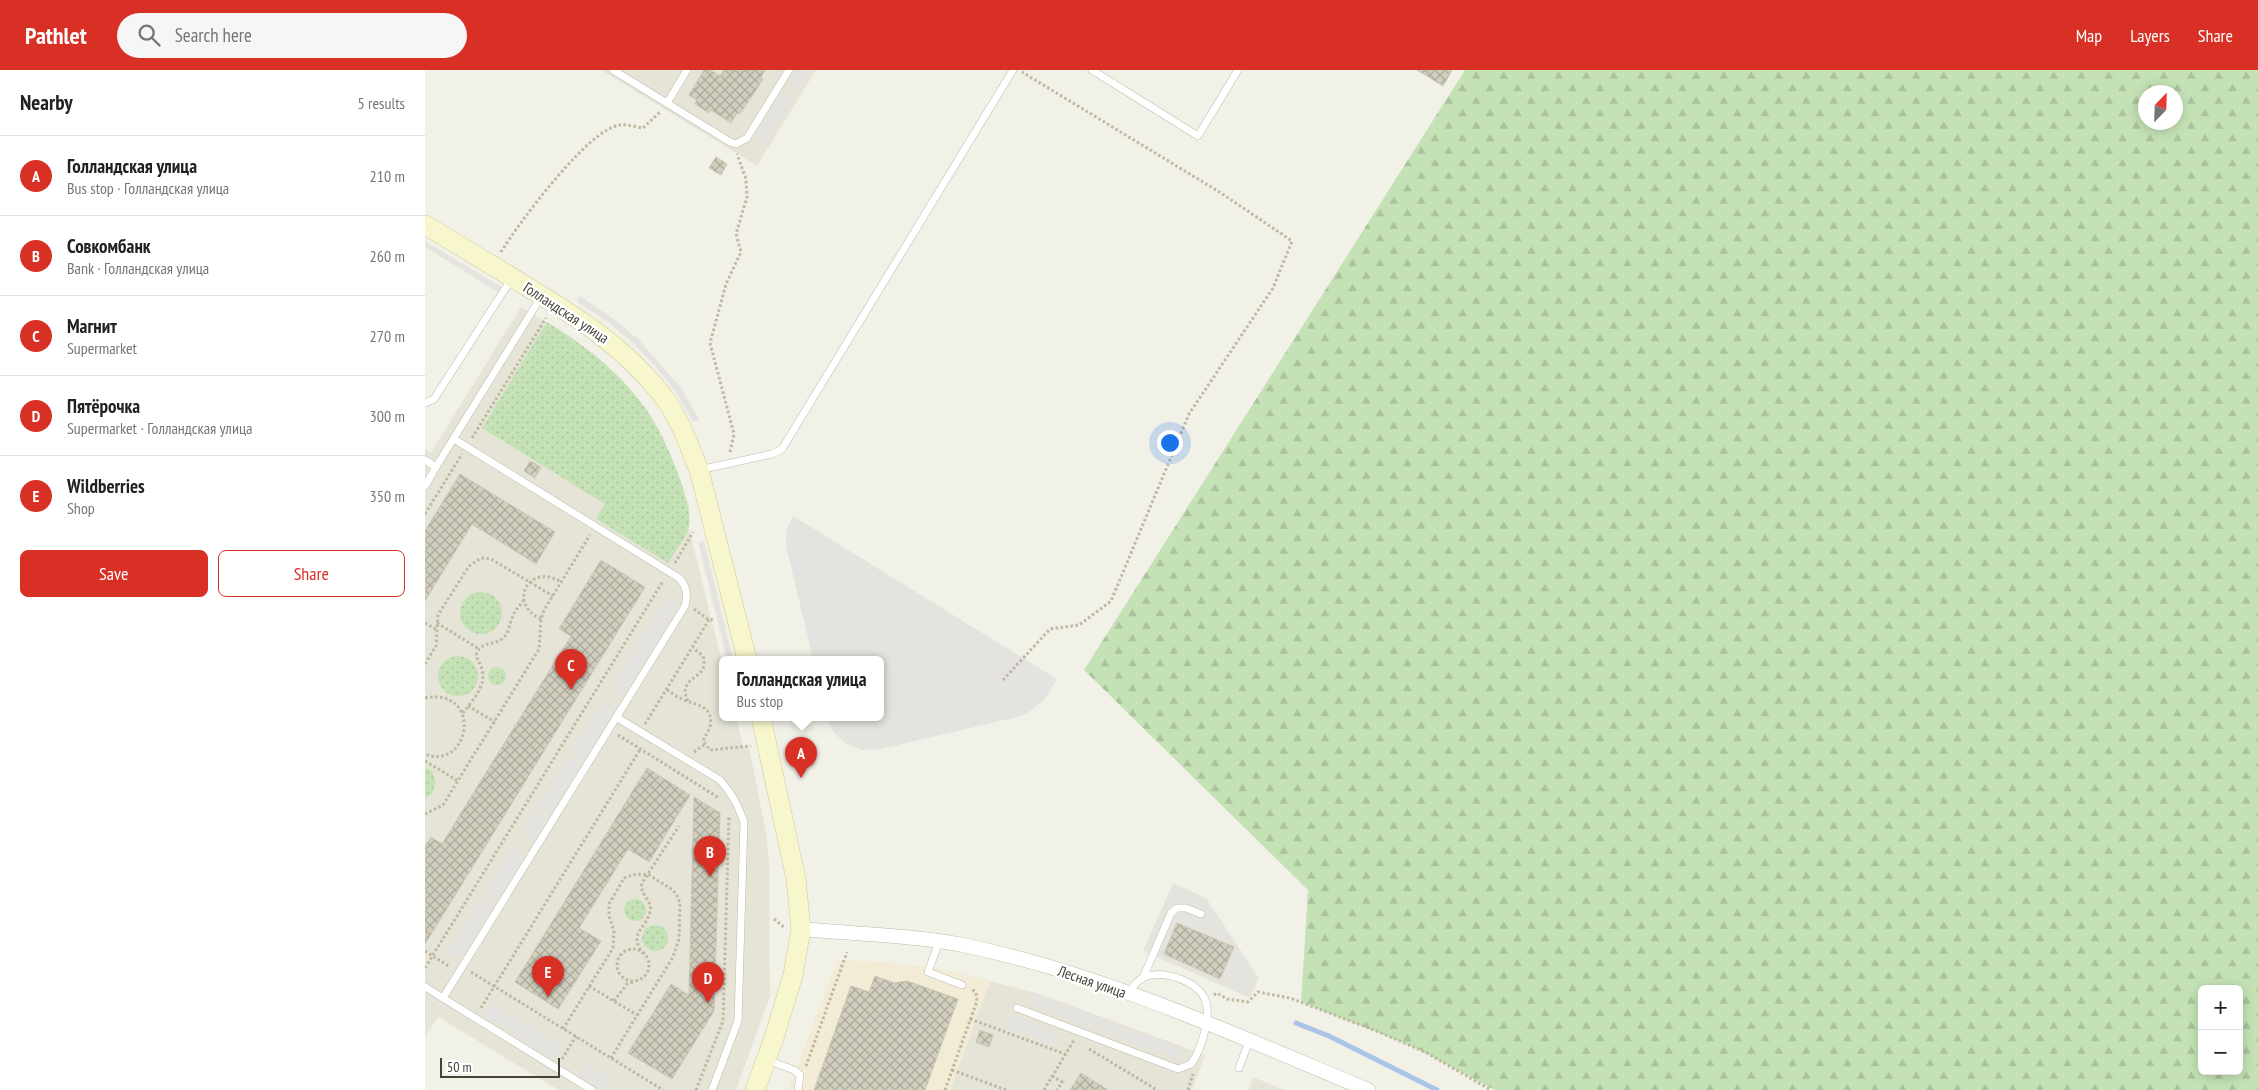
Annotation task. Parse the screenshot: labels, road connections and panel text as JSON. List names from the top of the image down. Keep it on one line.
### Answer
{"streets":{"street":["Голландская улица","Лесная улица"]},"scale_bar":"50 m","north":"top right","page":{"header":"Pathlet","search":"Search here","nav":["Map","Layers","Share"],"heading":["Nearby","5 results"],"list":[{"mark":"A","name":"Голландская улица","note":"Bus stop · Голландская улица","value":"210 m"},{"mark":"B","name":"Совкомбанк","note":"Bank · Голландская улица","value":"260 m"},{"mark":"C","name":"Магнит","note":"Supermarket","value":"270 m"},{"mark":"D","name":"Пятёрочка","note":"Supermarket · Голландская улица","value":"300 m"},{"mark":"E","name":"Wildberries","note":"Shop","value":"350 m"}],"buttons":["Save","Share"],"pins":["C","A","B","E","D"],"popup":["Голландская улица","Bus stop"],"map_buttons":["+","−"],"scale":"50 m"}}
